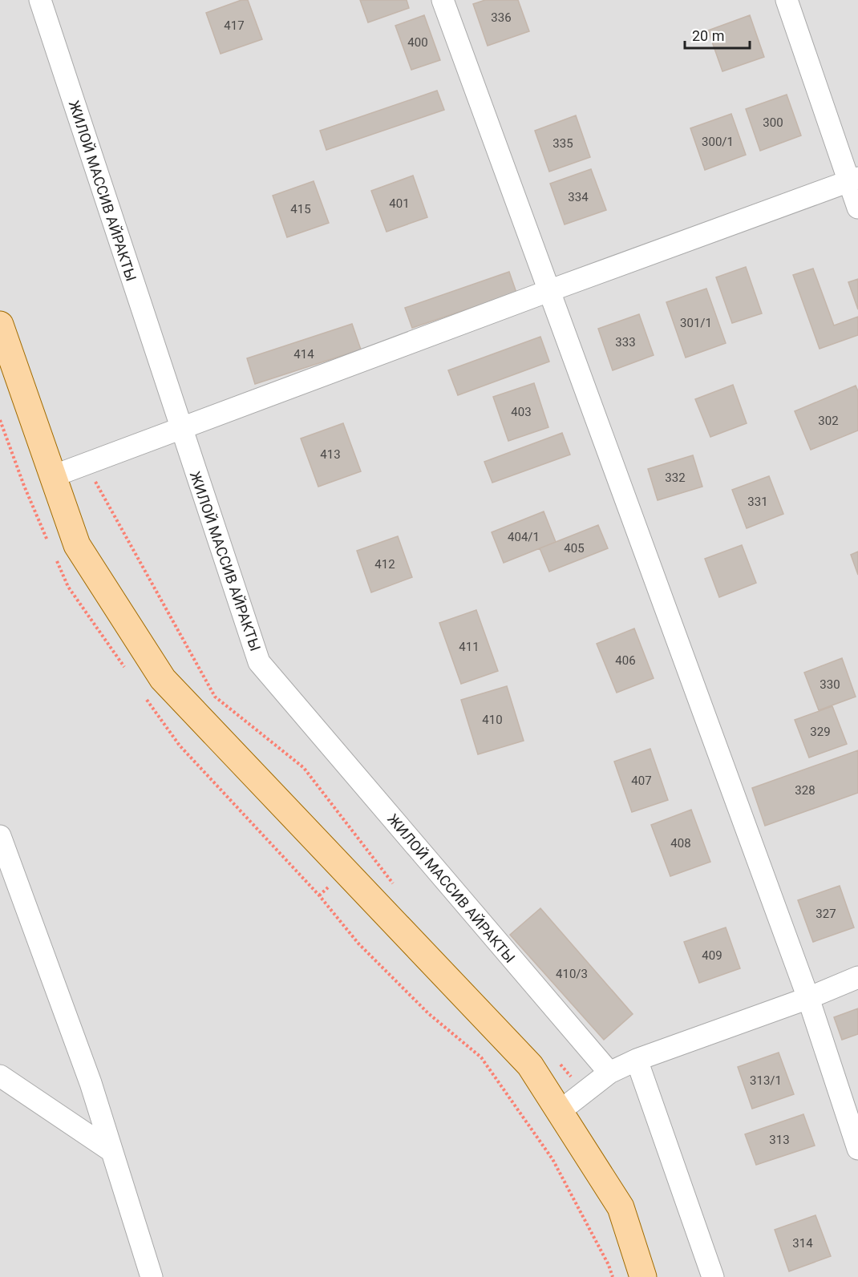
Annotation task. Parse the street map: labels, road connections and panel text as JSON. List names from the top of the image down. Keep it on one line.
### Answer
{"streets":{"street":["ЖИЛОЙ МАССИВ АЙРАКТЫ"]},"house_numbers":["336","417","400","300","300/1","335","334","401","415","301/1","333","414","403","302","413","332","331","404/1","405","412","411","406","330","410","329","407","328","408","327","409","410/3","313/1","313","314"],"scale_bar":"20 m"}
